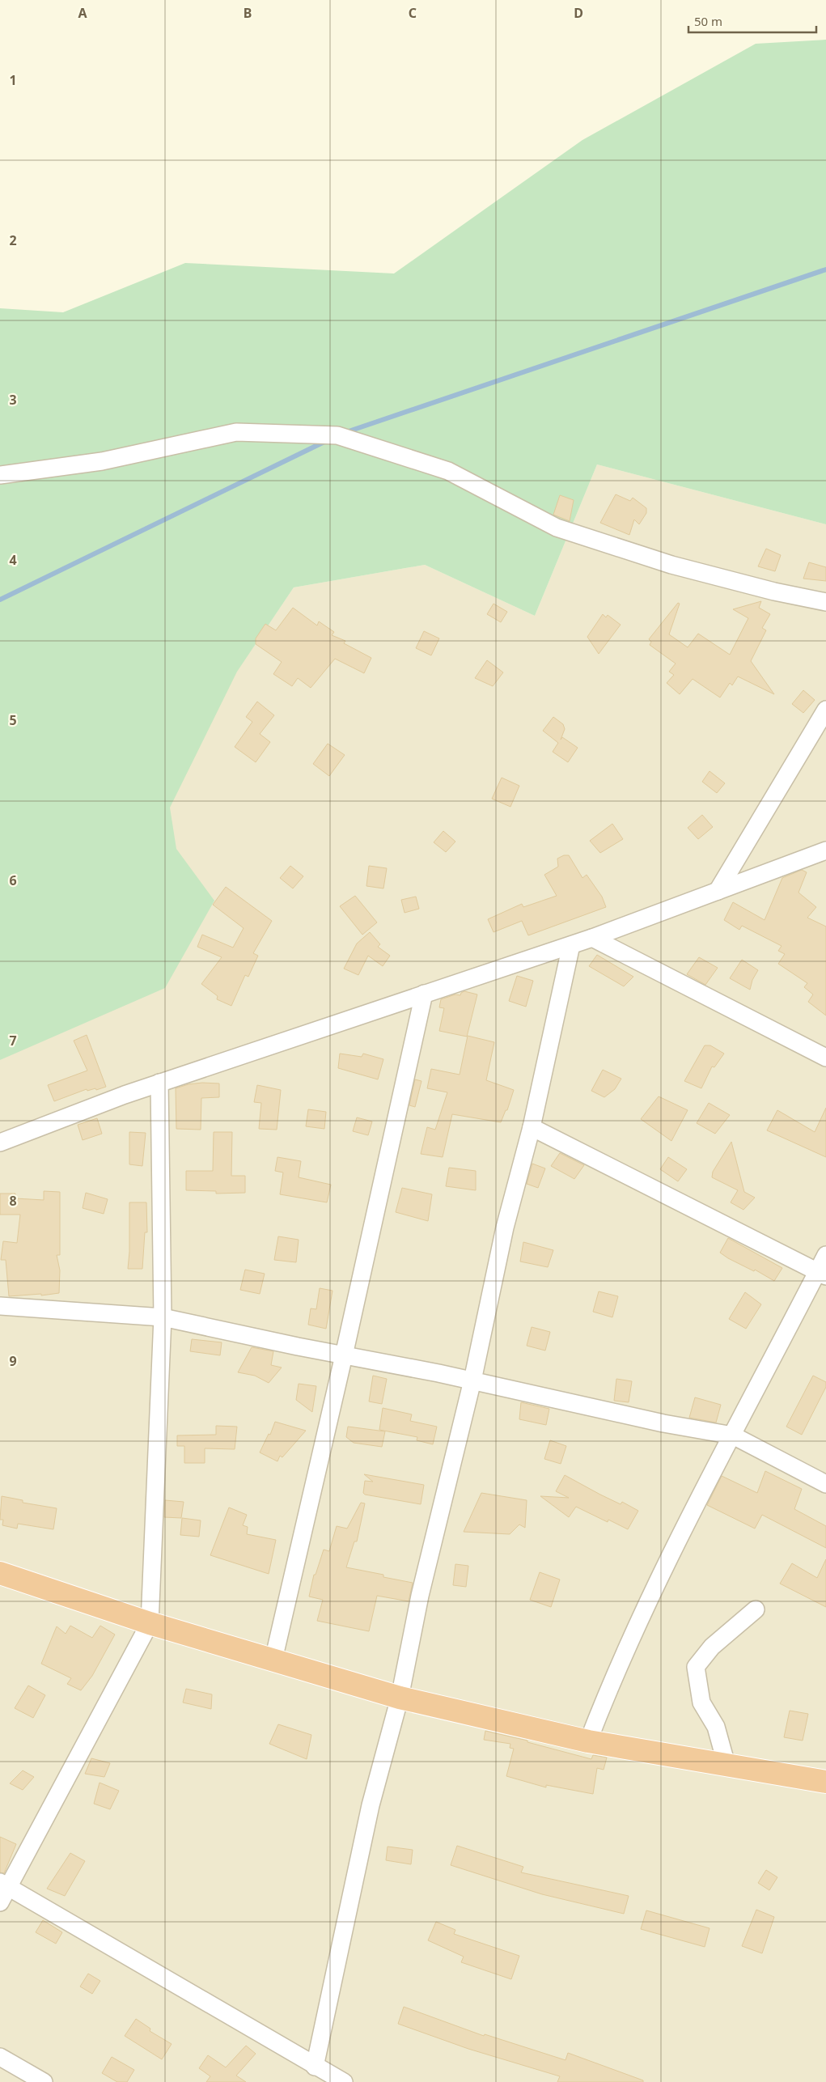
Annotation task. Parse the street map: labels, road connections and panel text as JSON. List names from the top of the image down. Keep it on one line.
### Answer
{"scale_bar":"50 m","grid":{"columns":["A","B","C","D"],"rows":["1","2","3","4","5","6","7","8","9"]}}
